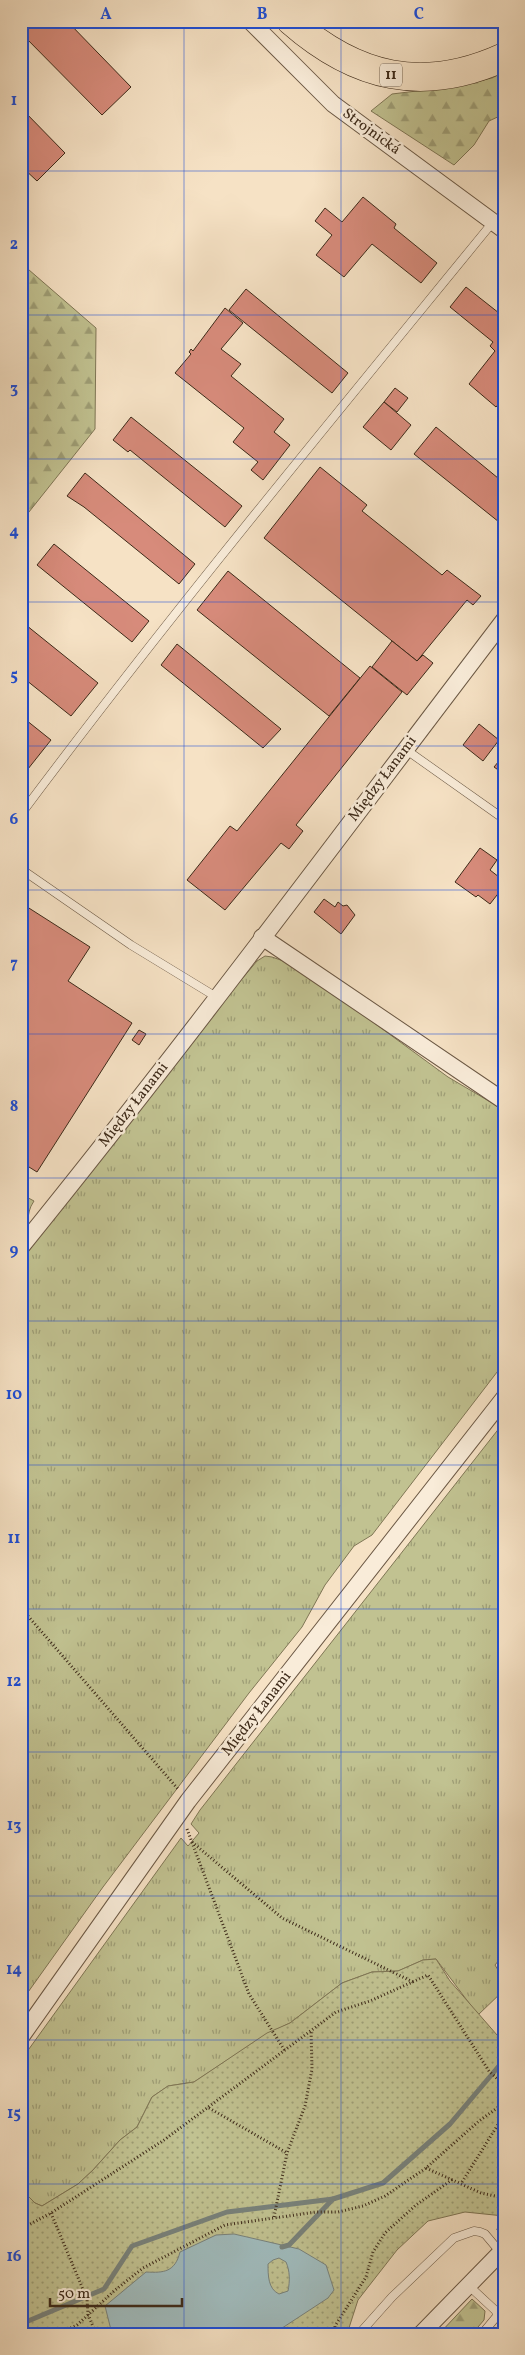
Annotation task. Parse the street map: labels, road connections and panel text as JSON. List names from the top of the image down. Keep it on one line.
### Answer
{"streets":{"highway":["11"],"street":["Strojnická","Między Łanami"]},"scale_bar":"50 m","grid":{"columns":["A","B","C"],"rows":["1","2","3","4","5","6","7","8","9","10","11","12","13","14","15","16"]}}
